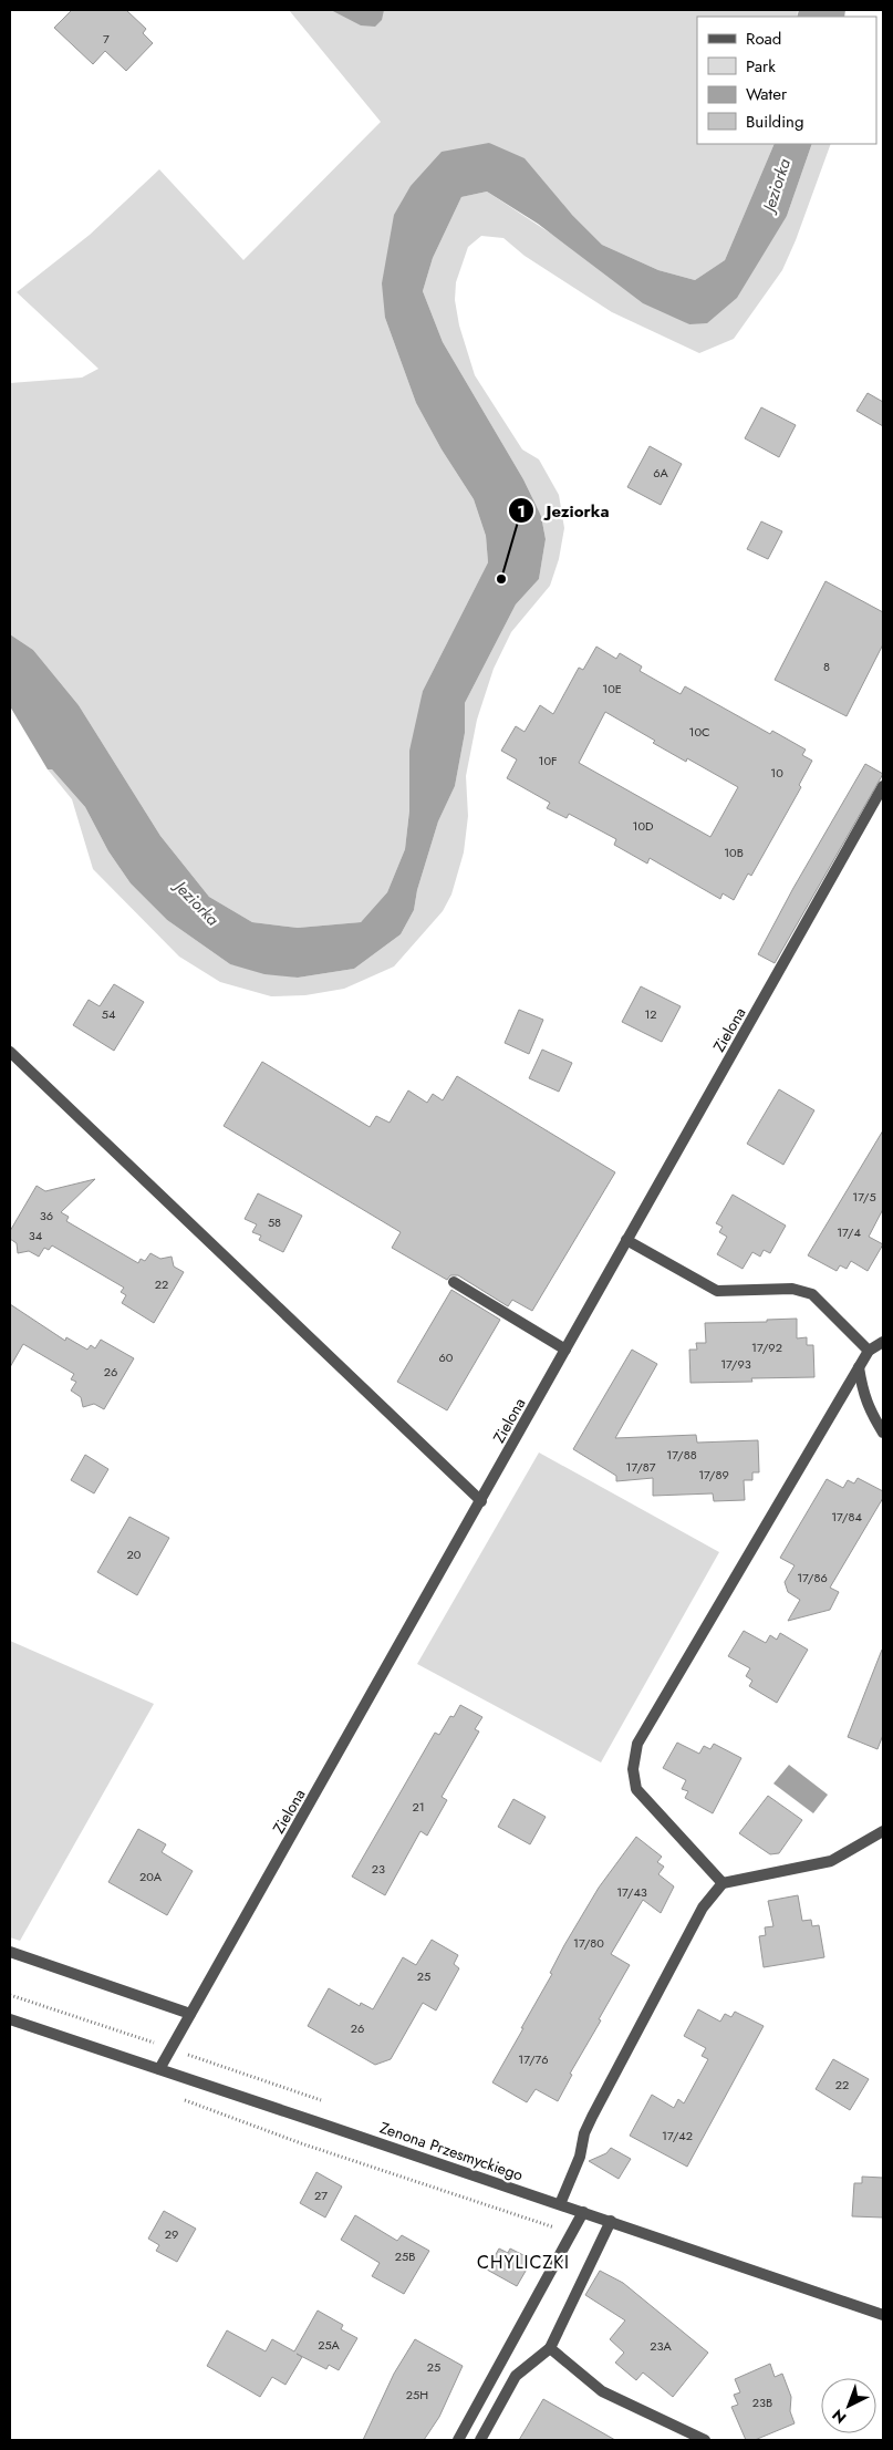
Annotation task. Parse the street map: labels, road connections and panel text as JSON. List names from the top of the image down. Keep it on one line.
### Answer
{"streets":{"street":["Zielona","Zenona Przesmyckiego"]},"crossings":[["Zielona","Zenona Przesmyckiego"]],"districts":["CHYLICZKI"],"water":["Jeziorka"],"places":["Jeziorka"],"house_numbers":["7","6A","8","10E","10C","10F","10","10D","10B","54","12","17/5","36","58","17/4","34","22","17/92","60","17/93","26","17/88","17/87","17/89","17/84","20","17/86","21","23","20A","17/43","17/80","25","26","17/76","22","17/42","27","29","25B","25A","23A","25","25H","23B"],"legend":["Road","Park","Water","Building"],"north":"bottom left"}
